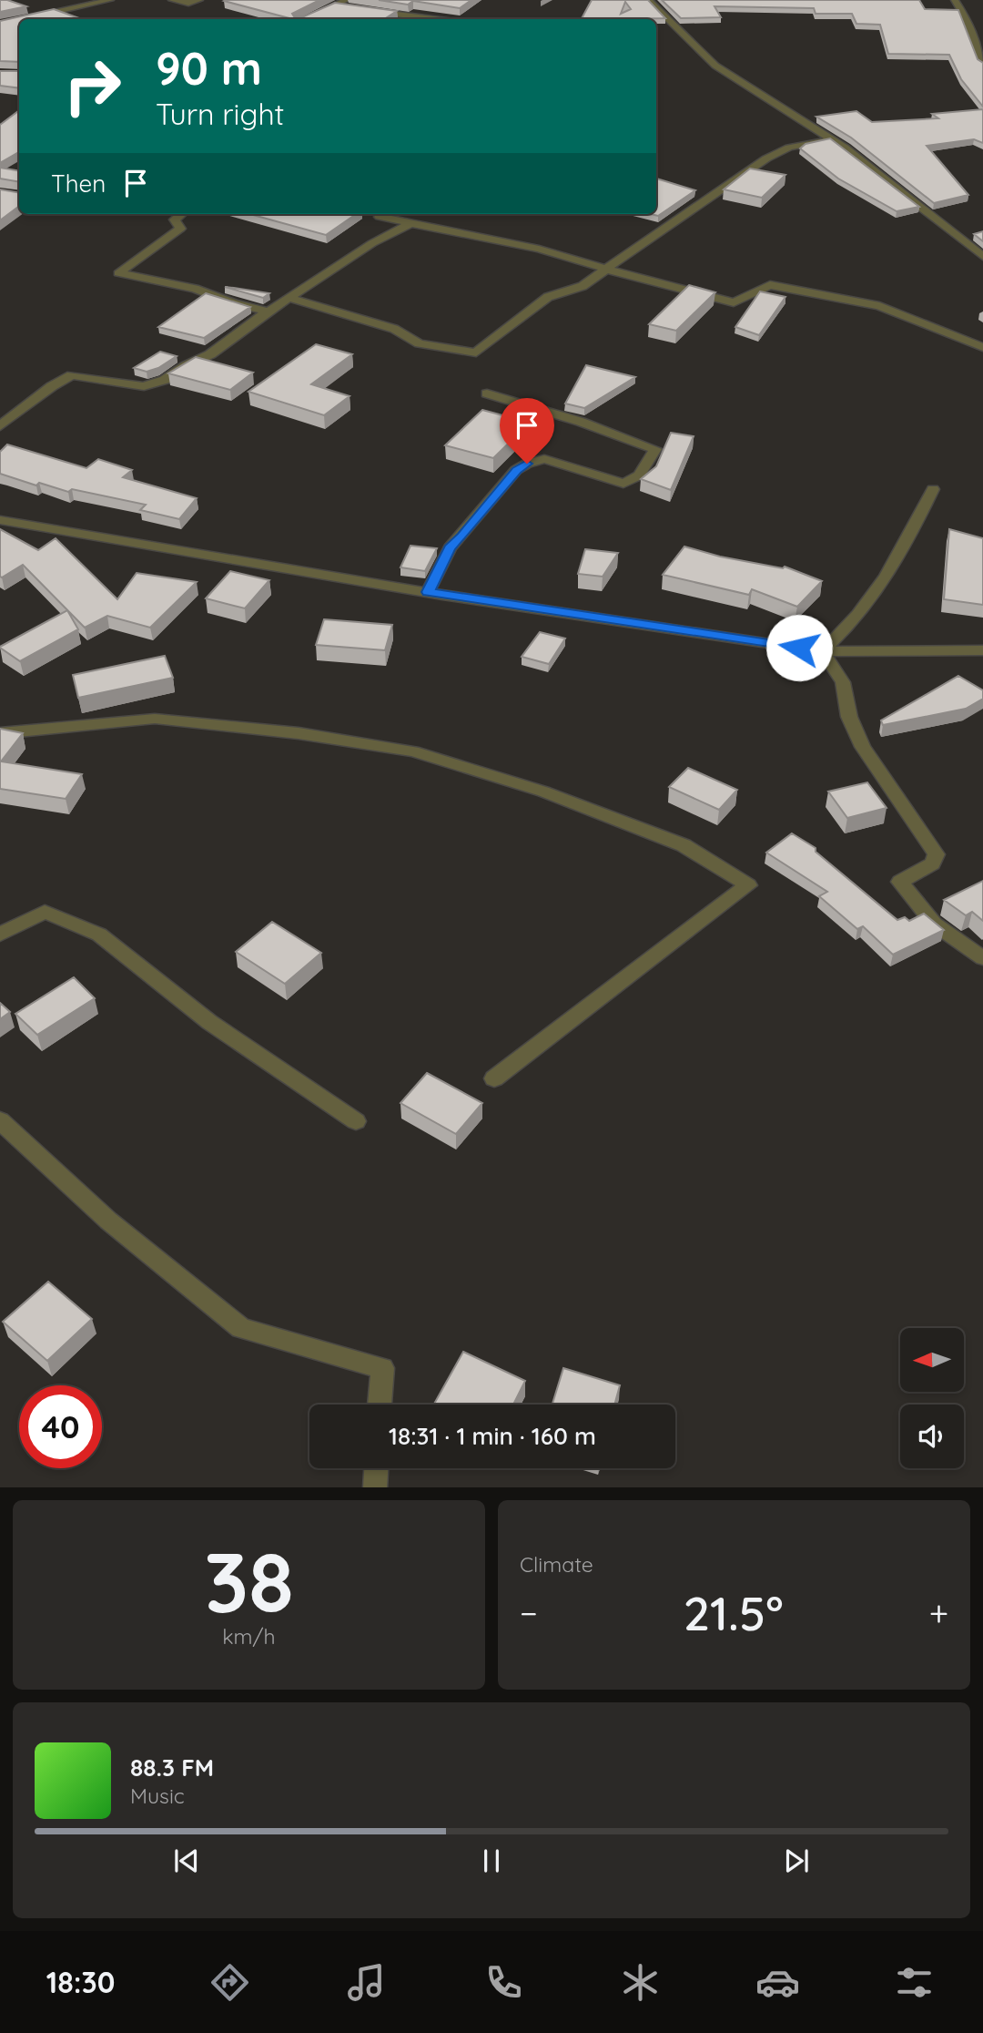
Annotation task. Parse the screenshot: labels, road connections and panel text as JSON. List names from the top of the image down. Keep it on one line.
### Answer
{"north":"left","page":{"turn":["90 m","Turn right"],"then":"Then","limit":"40","trip":"18:31 · 1 min · 160 m","tile":[["38","km/h"],"Climate"],"heat":["−","21.5°","+"],"song":["88.3 FM","Music"],"tabs":"18:30"}}
